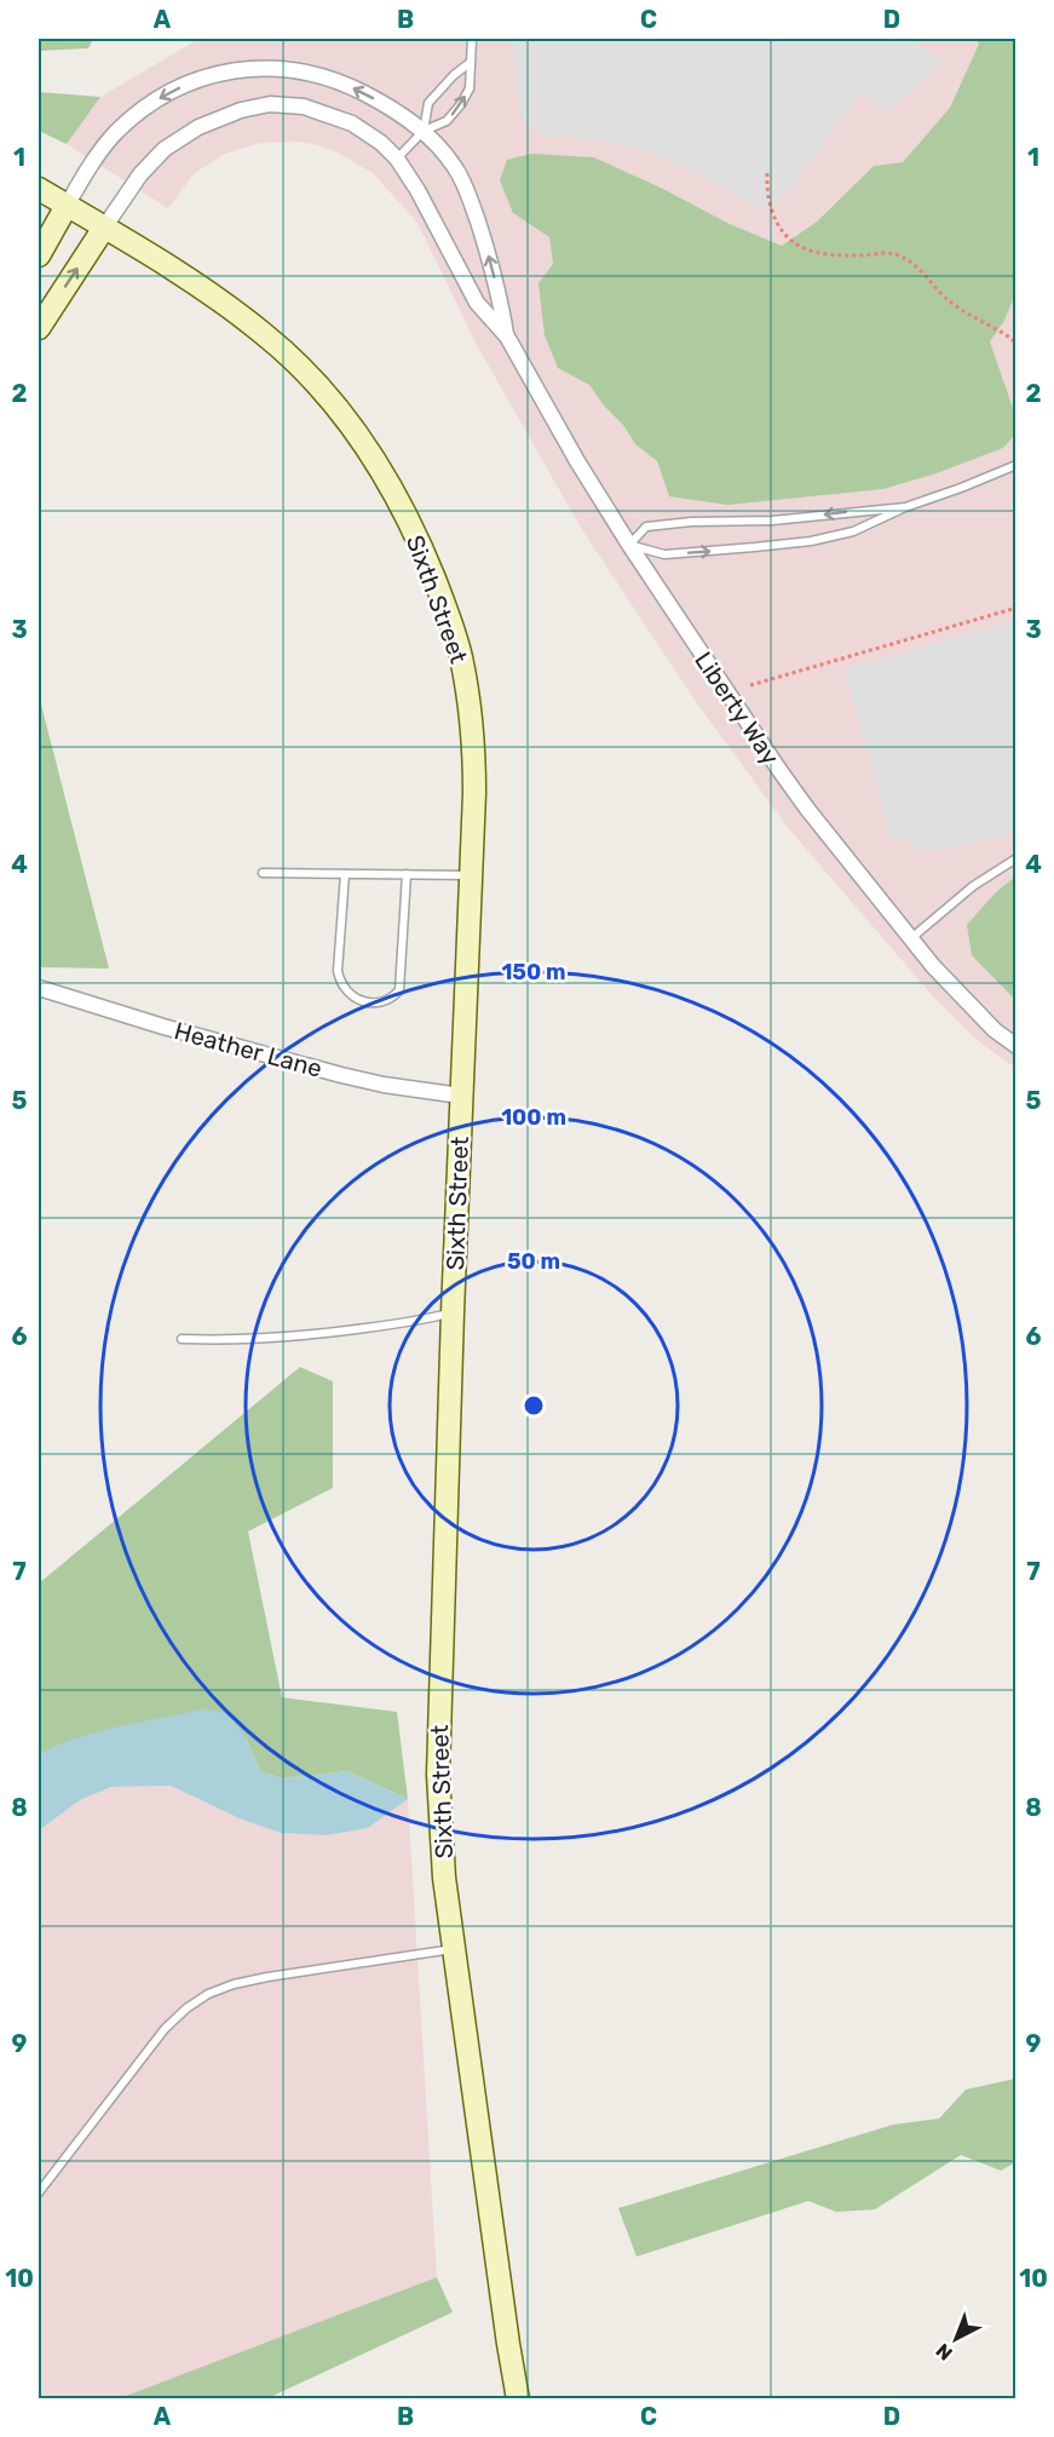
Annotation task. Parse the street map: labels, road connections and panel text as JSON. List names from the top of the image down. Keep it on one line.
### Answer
{"streets":{"main road":["Sixth Street"],"street":["Liberty Way","Heather Lane"]},"crossings":[["Sixth Street","Liberty Way"],["Sixth Street","Heather Lane"]],"north":"bottom left","grid":{"columns":["A","B","C","D"],"rows":["1","2","3","4","5","6","7","8","9","10"]},"rings":["150 m","100 m","50 m"]}
